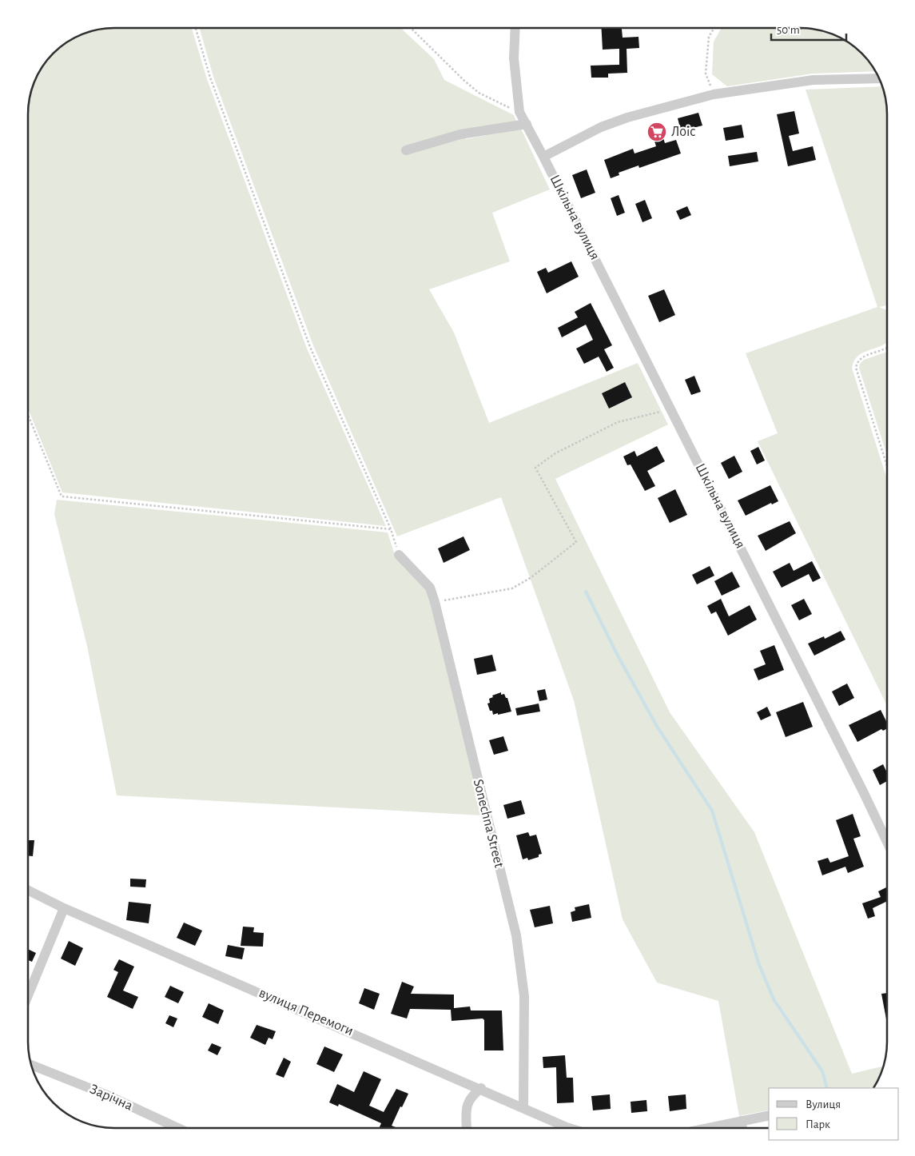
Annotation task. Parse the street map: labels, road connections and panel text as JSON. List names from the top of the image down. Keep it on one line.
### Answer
{"streets":{"street":["Шкільна вулиця","Sonechna Street","вулиця Перемоги","Зарічна"]},"crossings":[["Sonechna Street","вулиця Перемоги"]],"places":{"supermarket":["Лоіс"]},"legend":["Вулиця","Парк"],"scale_bar":"50 m"}
